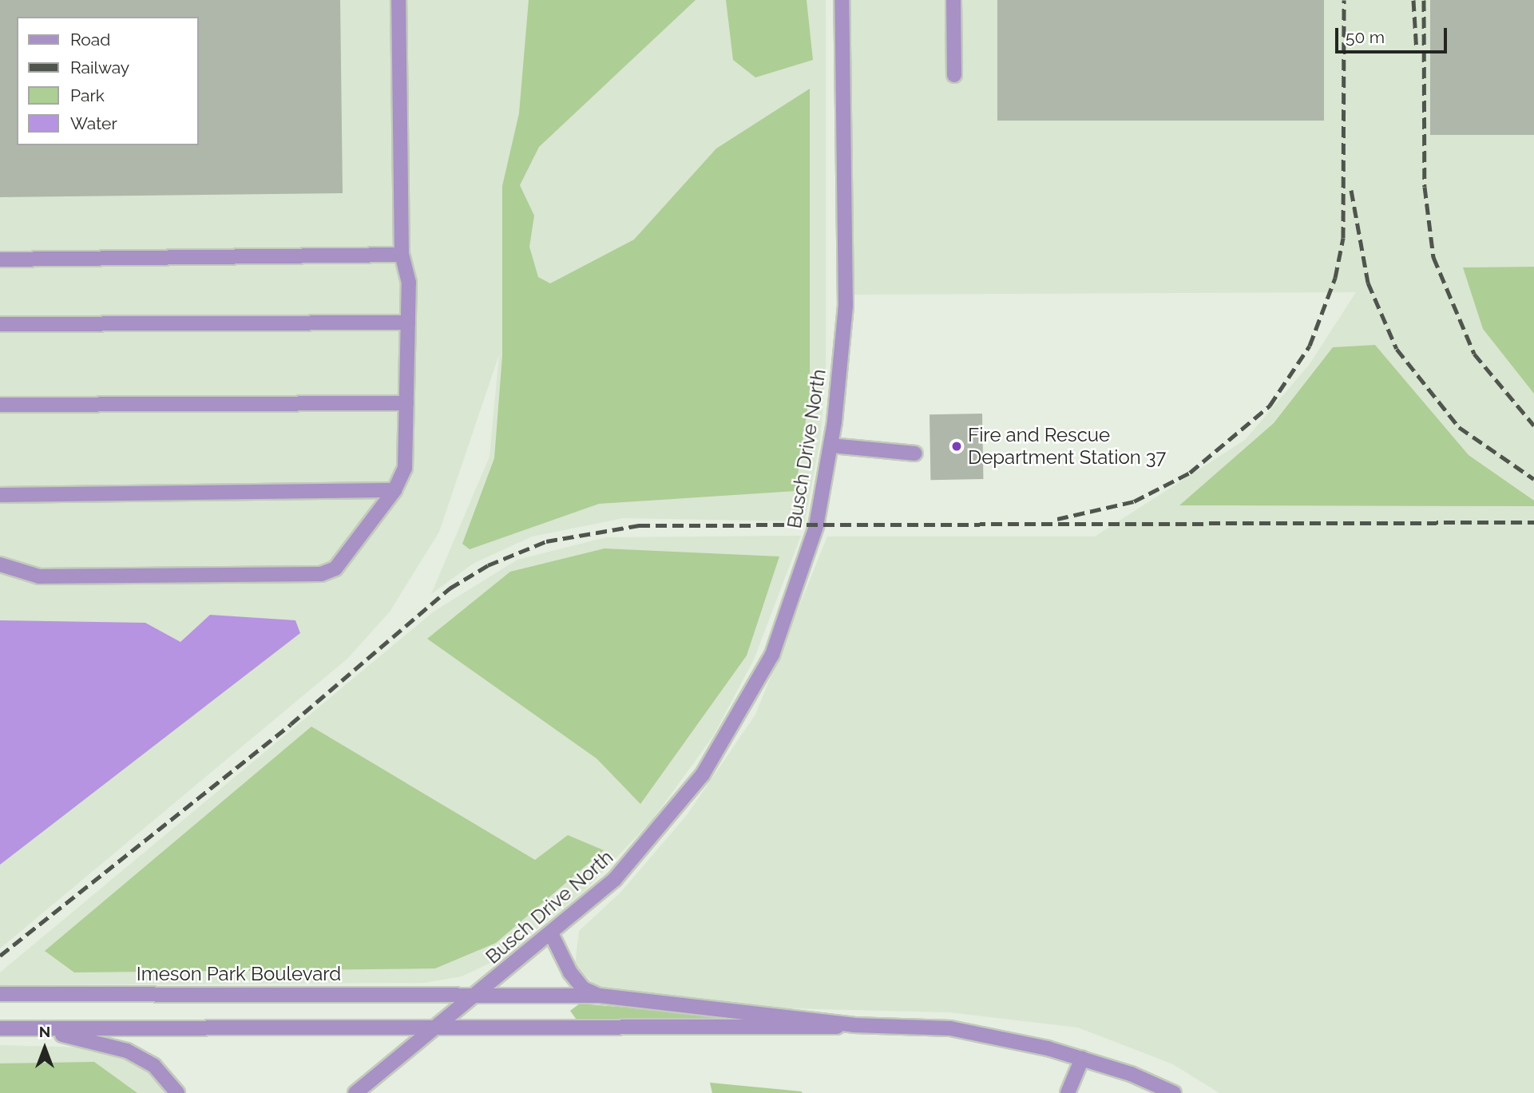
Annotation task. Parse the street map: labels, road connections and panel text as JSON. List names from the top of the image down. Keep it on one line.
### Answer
{"streets":{"street":["Busch Drive North","Imeson Park Boulevard"]},"crossings":[["Busch Drive North","Imeson Park Boulevard"]],"places":["Fire and Rescue Department Station 37"],"legend":["Road","Railway","Park","Water"],"scale_bar":"50 m","north":"top"}
